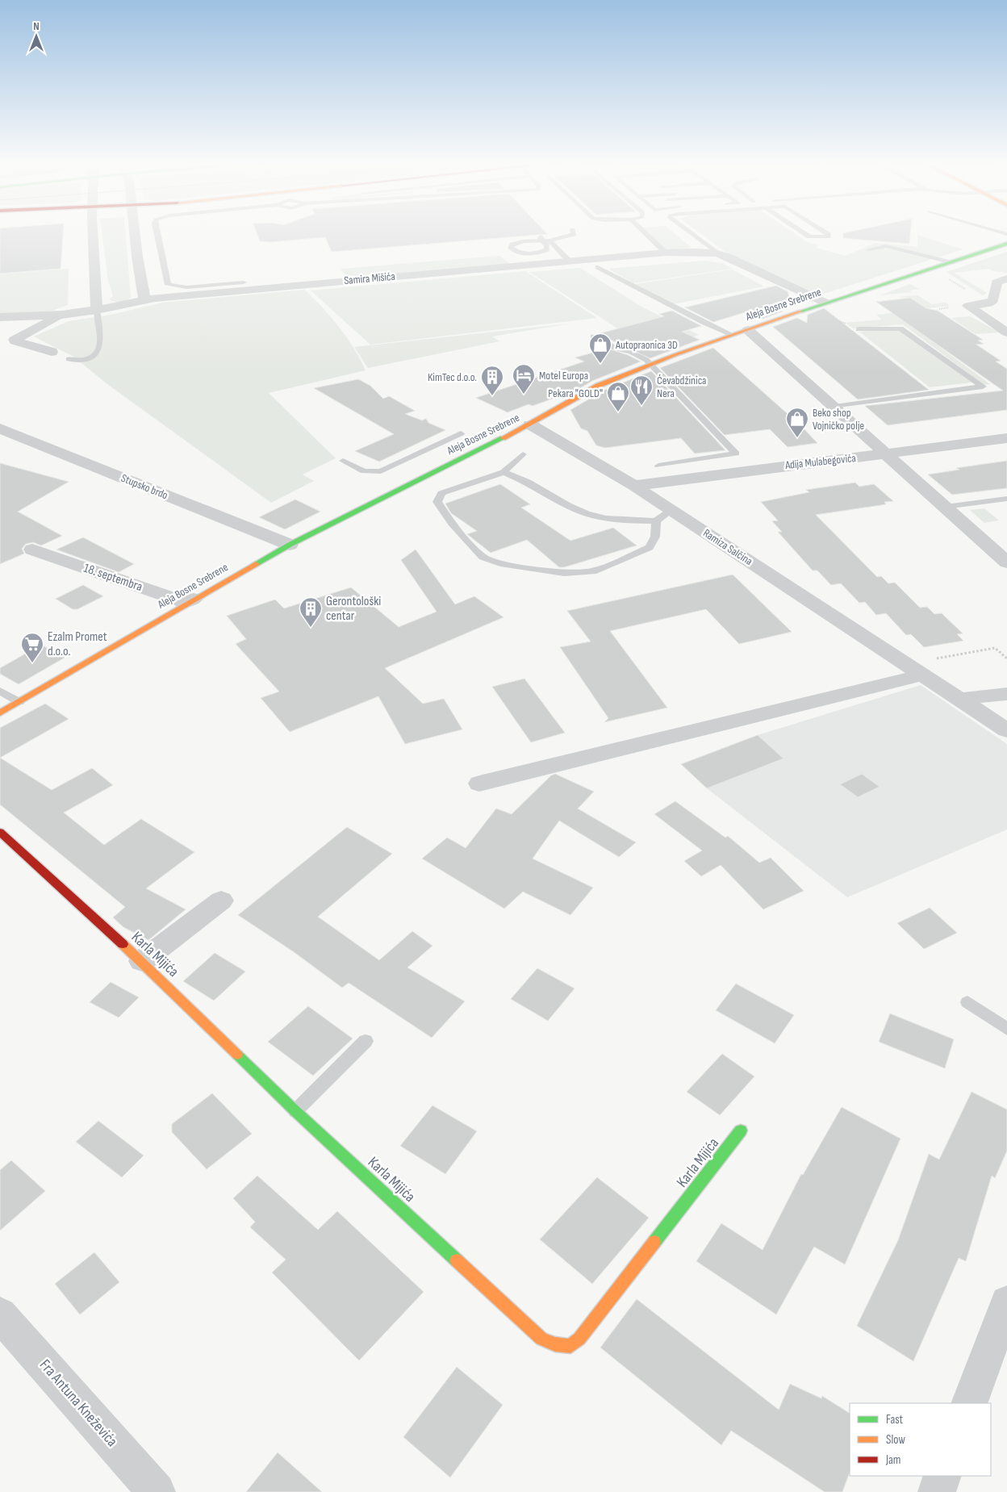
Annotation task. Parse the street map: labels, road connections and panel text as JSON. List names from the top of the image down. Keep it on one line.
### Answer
{"streets":{"street":["Samira Mišića","Aleja Bosne Srebrene","Adija Mulabegovića","Stupsko brdo","Ramiza Salčina","18. septembra","Karla Mijića","Fra Antuna Kneževića"]},"crossings":[["Samira Mišića","Aleja Bosne Srebrene"],["Aleja Bosne Srebrene","Stupsko brdo"],["Aleja Bosne Srebrene","Ramiza Salčina"],["Aleja Bosne Srebrene","18. septembra"],["Adija Mulabegovića","Ramiza Salčina"]],"places":{"shop":["Autopraonica 3D","Pekara \"GOLD\"","Beko shop Vojničko polje"],"hotel":["Motel Europa"],"building":["KimTec d.o.o.","Gerontološki centar"],"restaurant":["Ćevabdžinica Nera"],"supermarket":["Ezalm Promet d.o.o."]},"legend":["Fast","Slow","Jam"],"north":"top"}
